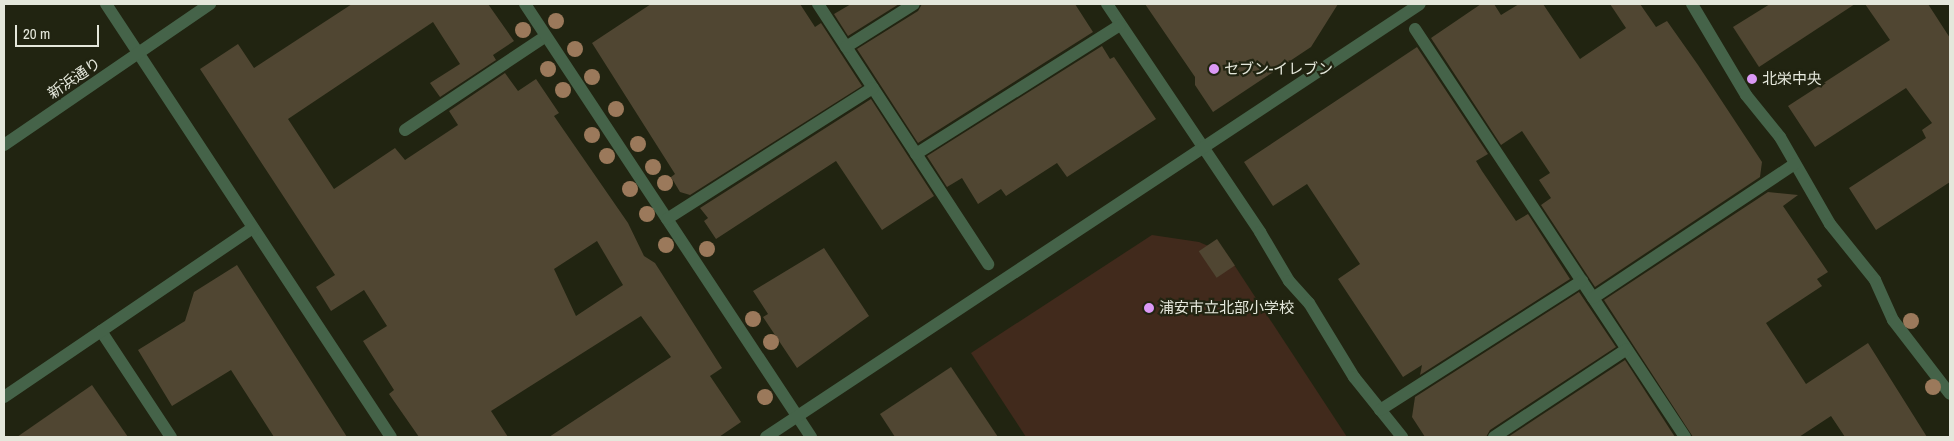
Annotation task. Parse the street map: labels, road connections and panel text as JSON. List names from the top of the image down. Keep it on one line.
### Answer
{"streets":{"street":["新浜通り"]},"places":["セブン-イレブン","北栄中央","浦安市立北部小学校"],"scale_bar":"20 m"}
